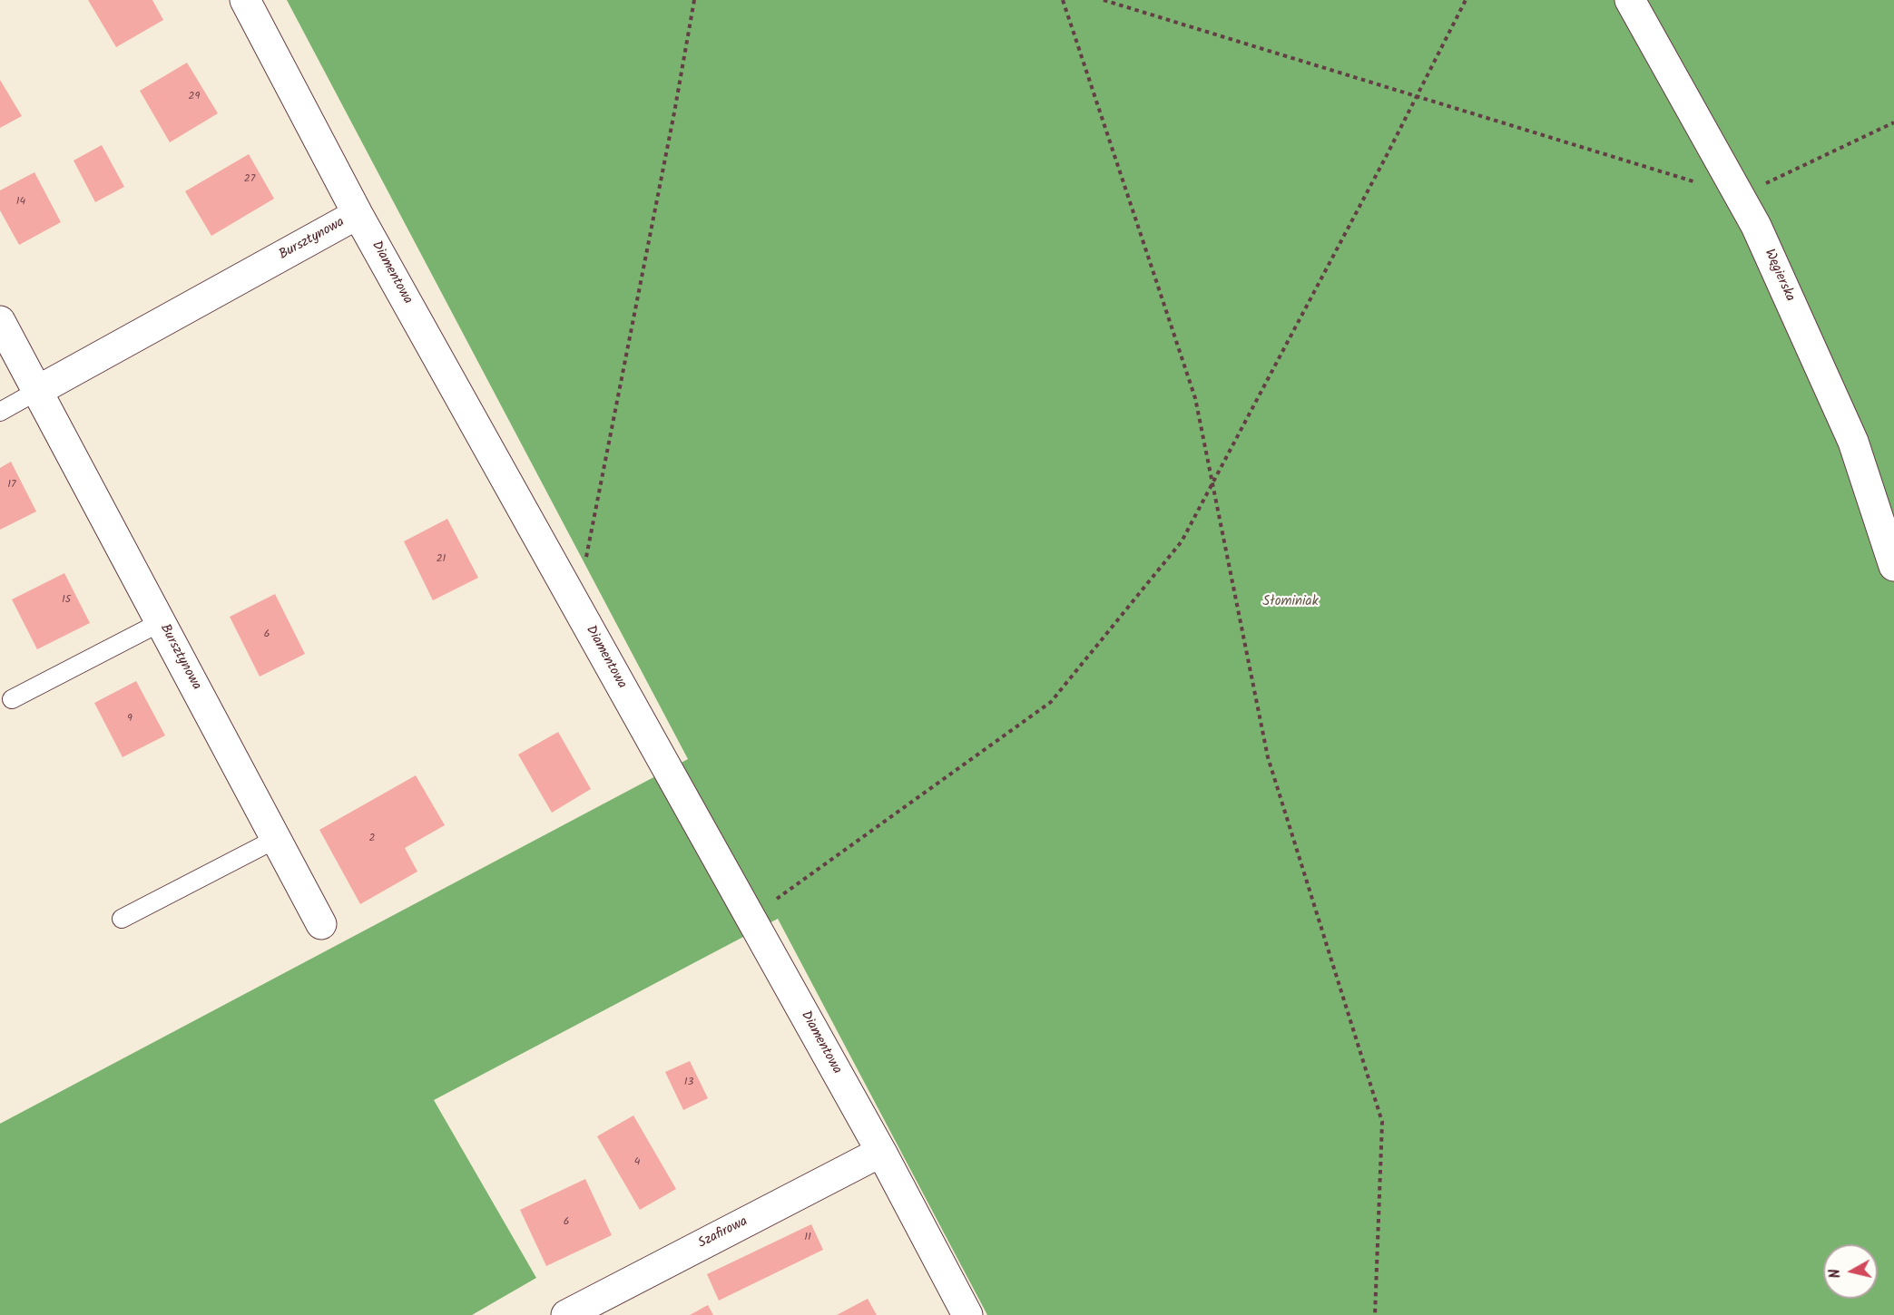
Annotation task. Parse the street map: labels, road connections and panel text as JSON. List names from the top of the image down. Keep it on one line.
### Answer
{"streets":{"street":["Bursztynowa","Diamentowa","Węgierska","Szafirowa"]},"crossings":[["Bursztynowa","Diamentowa"],["Diamentowa","Szafirowa"]],"parks":["Słominiak"],"house_numbers":["29","27","14","17","21","15","6","9","2","13","4","6","11"],"north":"left"}
